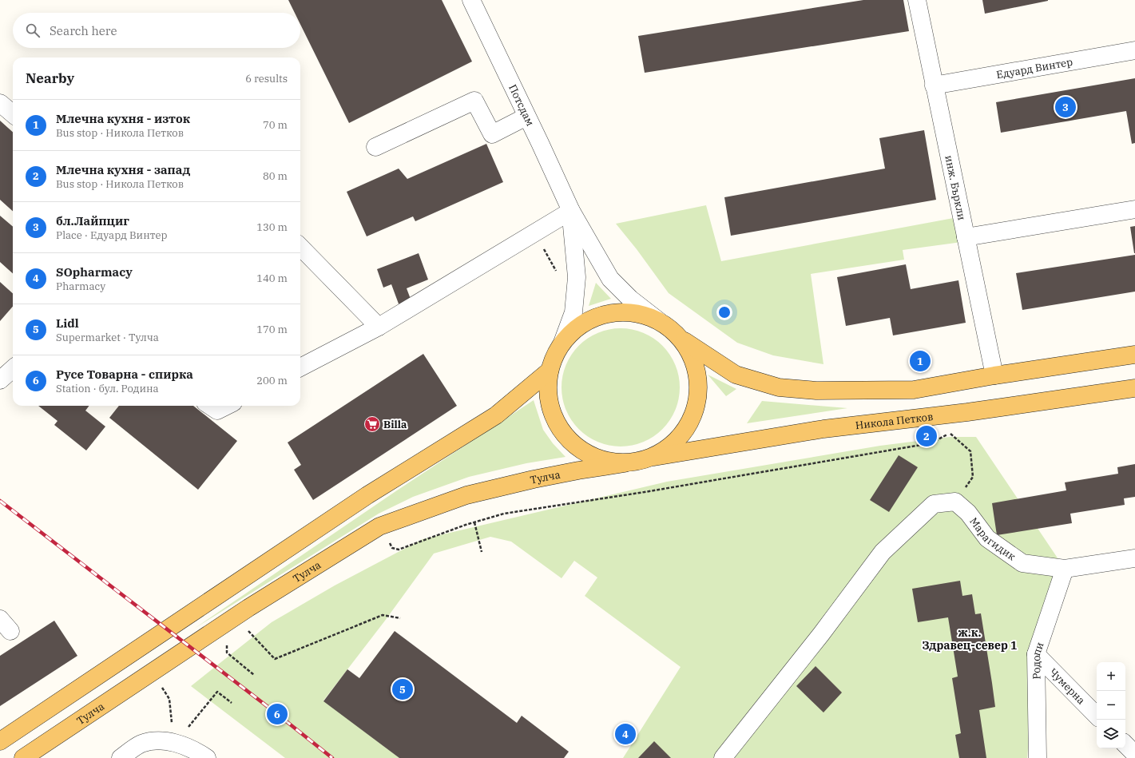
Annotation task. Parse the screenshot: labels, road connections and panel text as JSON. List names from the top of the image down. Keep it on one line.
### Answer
{"streets":{"main road":["Никола Петков","Тулча"],"street":["Едуард Винтер","Потсдам","инж. Бъркли","Марагидик","Родопи","Чумерна"]},"crossings":[["Едуард Винтер","инж. Бъркли"],["Марагидик","Родопи"],["Родопи","Чумерна"]],"districts":["ж.к. Здравец-север 1"],"places":{"supermarket":["Billa"]},"page":{"search":"Search here","heading":["Nearby","6 results"],"pins":["3","1","2","5","6","4"],"list":[{"mark":"1","name":"Млечна кухня - изток","note":"Bus stop · Никола Петков","value":"70 m"},{"mark":"2","name":"Млечна кухня - запад","note":"Bus stop · Никола Петков","value":"80 m"},{"mark":"3","name":"бл.Лайпциг","note":"Place · Едуард Винтер","value":"130 m"},{"mark":"4","name":"SOpharmacy","note":"Pharmacy","value":"140 m"},{"mark":"5","name":"Lidl","note":"Supermarket · Тулча","value":"170 m"},{"mark":"6","name":"Русе Товарна - спирка","note":"Station · бул. Родина","value":"200 m"}],"map_buttons":["+","−"]}}
